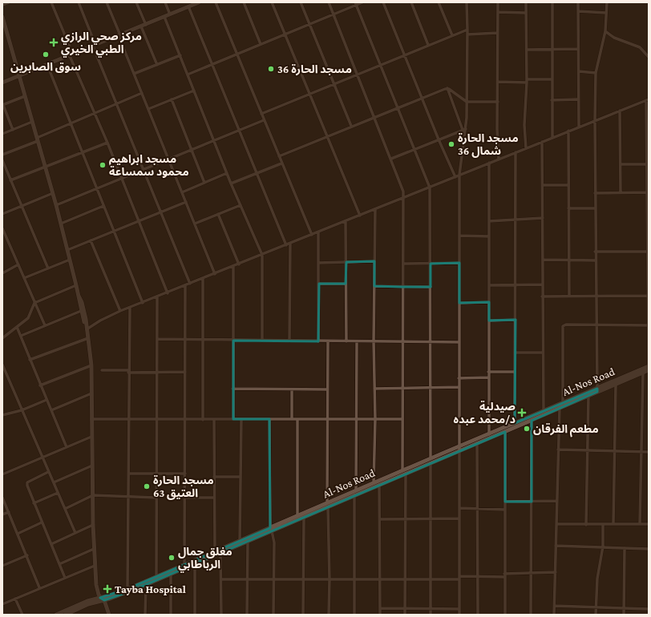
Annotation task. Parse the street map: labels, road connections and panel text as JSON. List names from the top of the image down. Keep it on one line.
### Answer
{"streets":{"main road":["Al-Nos Road"]},"places":{"health":["مركز صحي الرازي الطبي الخيري","صيدلية د/محمد عبده","Tayba Hospital"],"other":["سوق الصابرين","مسجد الحارة 36","مسجد الحارة 36 شمال","مسجد ابراهيم محمود سمساعة","مطعم الفرقان","مسجد الحارة 63 العتيق","مغلق جمال الرباطابي"]}}
